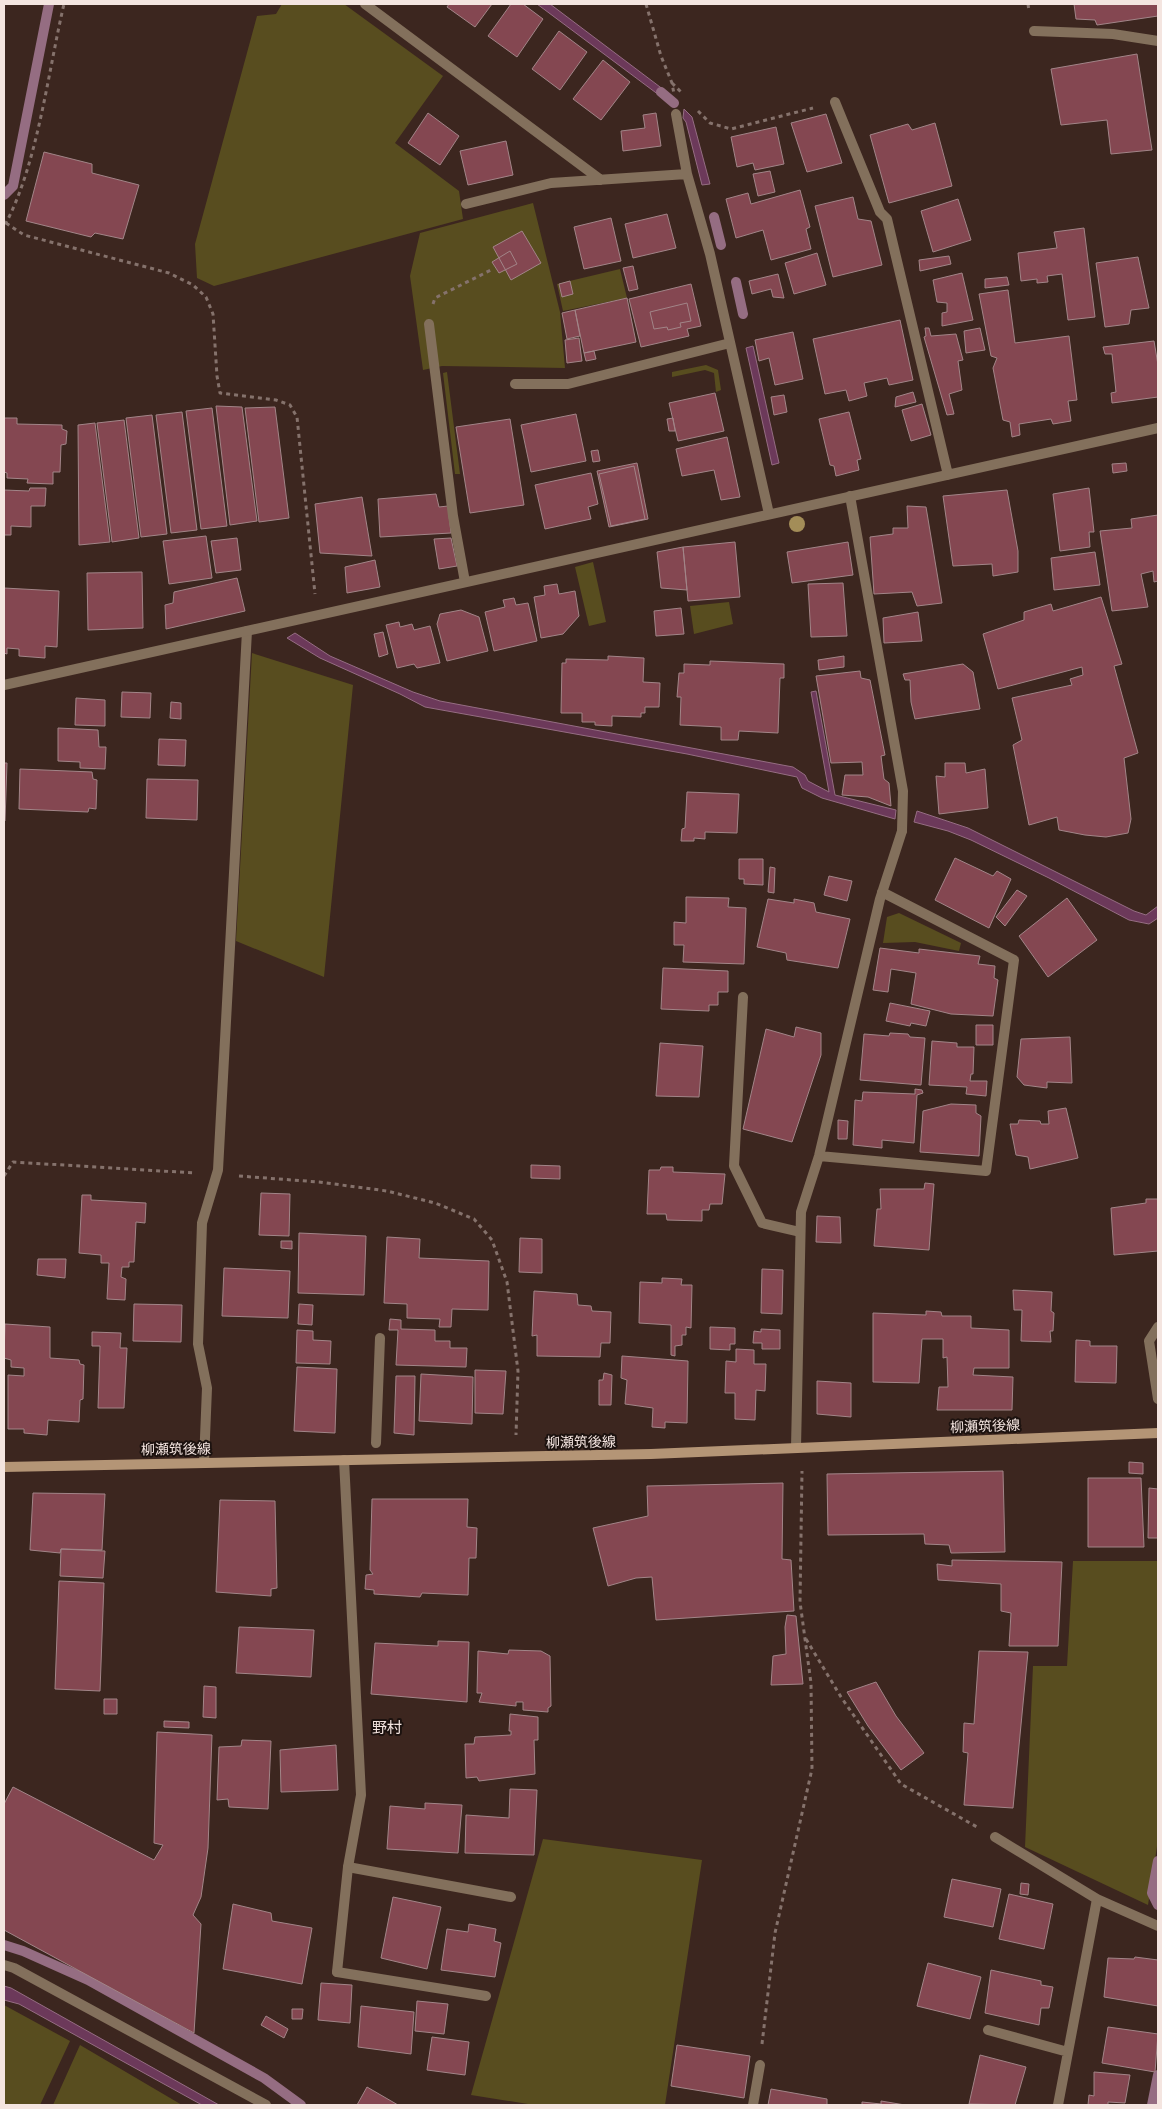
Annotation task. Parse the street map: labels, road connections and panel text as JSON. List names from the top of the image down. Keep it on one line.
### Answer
{"streets":{"main road":["柳瀬筑後線"]},"districts":["野村"]}
